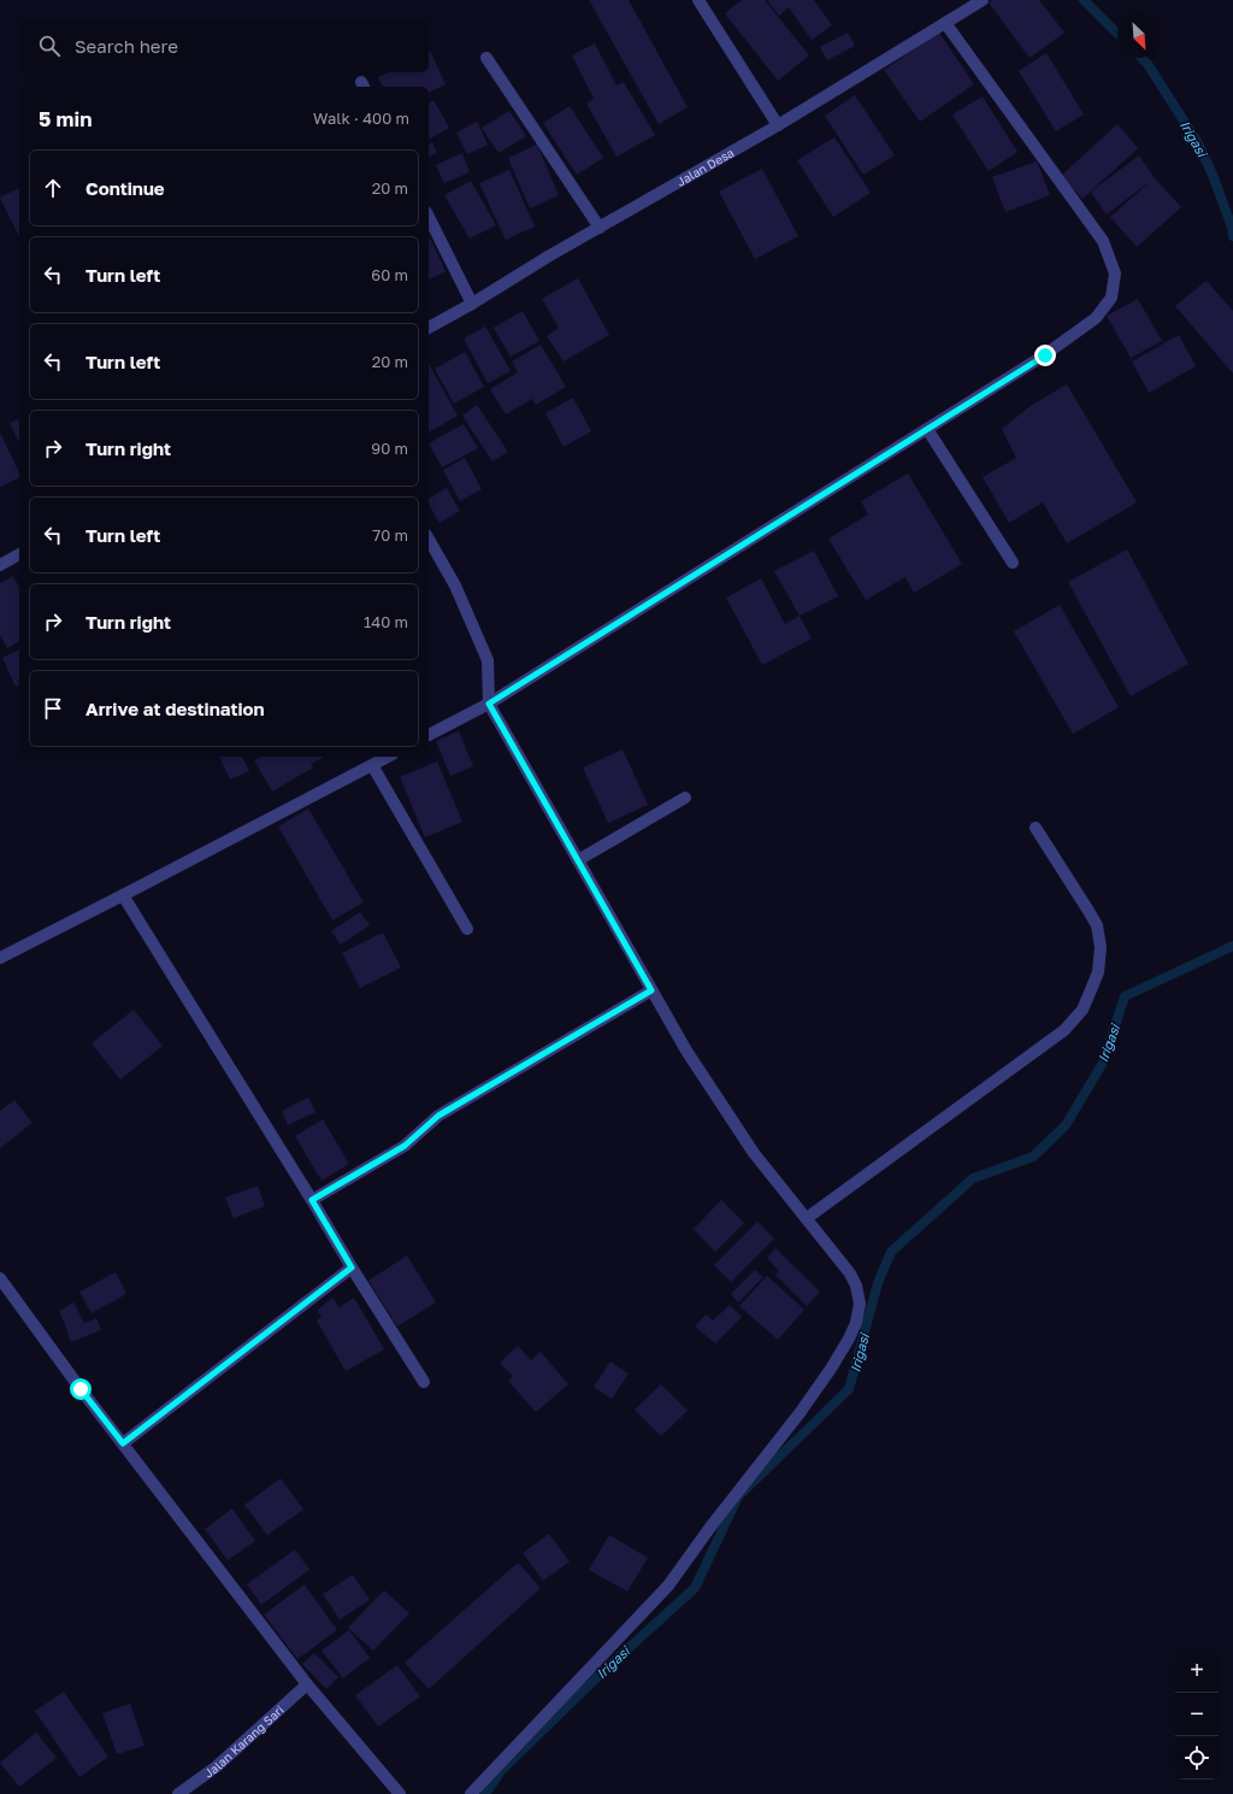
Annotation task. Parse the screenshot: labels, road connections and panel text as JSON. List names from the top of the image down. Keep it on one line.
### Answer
{"streets":{"street":["Jalan Desa","Jalan Karang Sari"]},"water":["Irigasi"],"north":"bottom right","page":{"search":"Search here","heading":["5 min","Walk · 400 m"],"list":[["Continue","20 m"],["Turn left","60 m"],["Turn left","20 m"],["Turn right","90 m"],["Turn left","70 m"],["Turn right","140 m"],"Arrive at destination"],"map_buttons":["+","−"]}}
